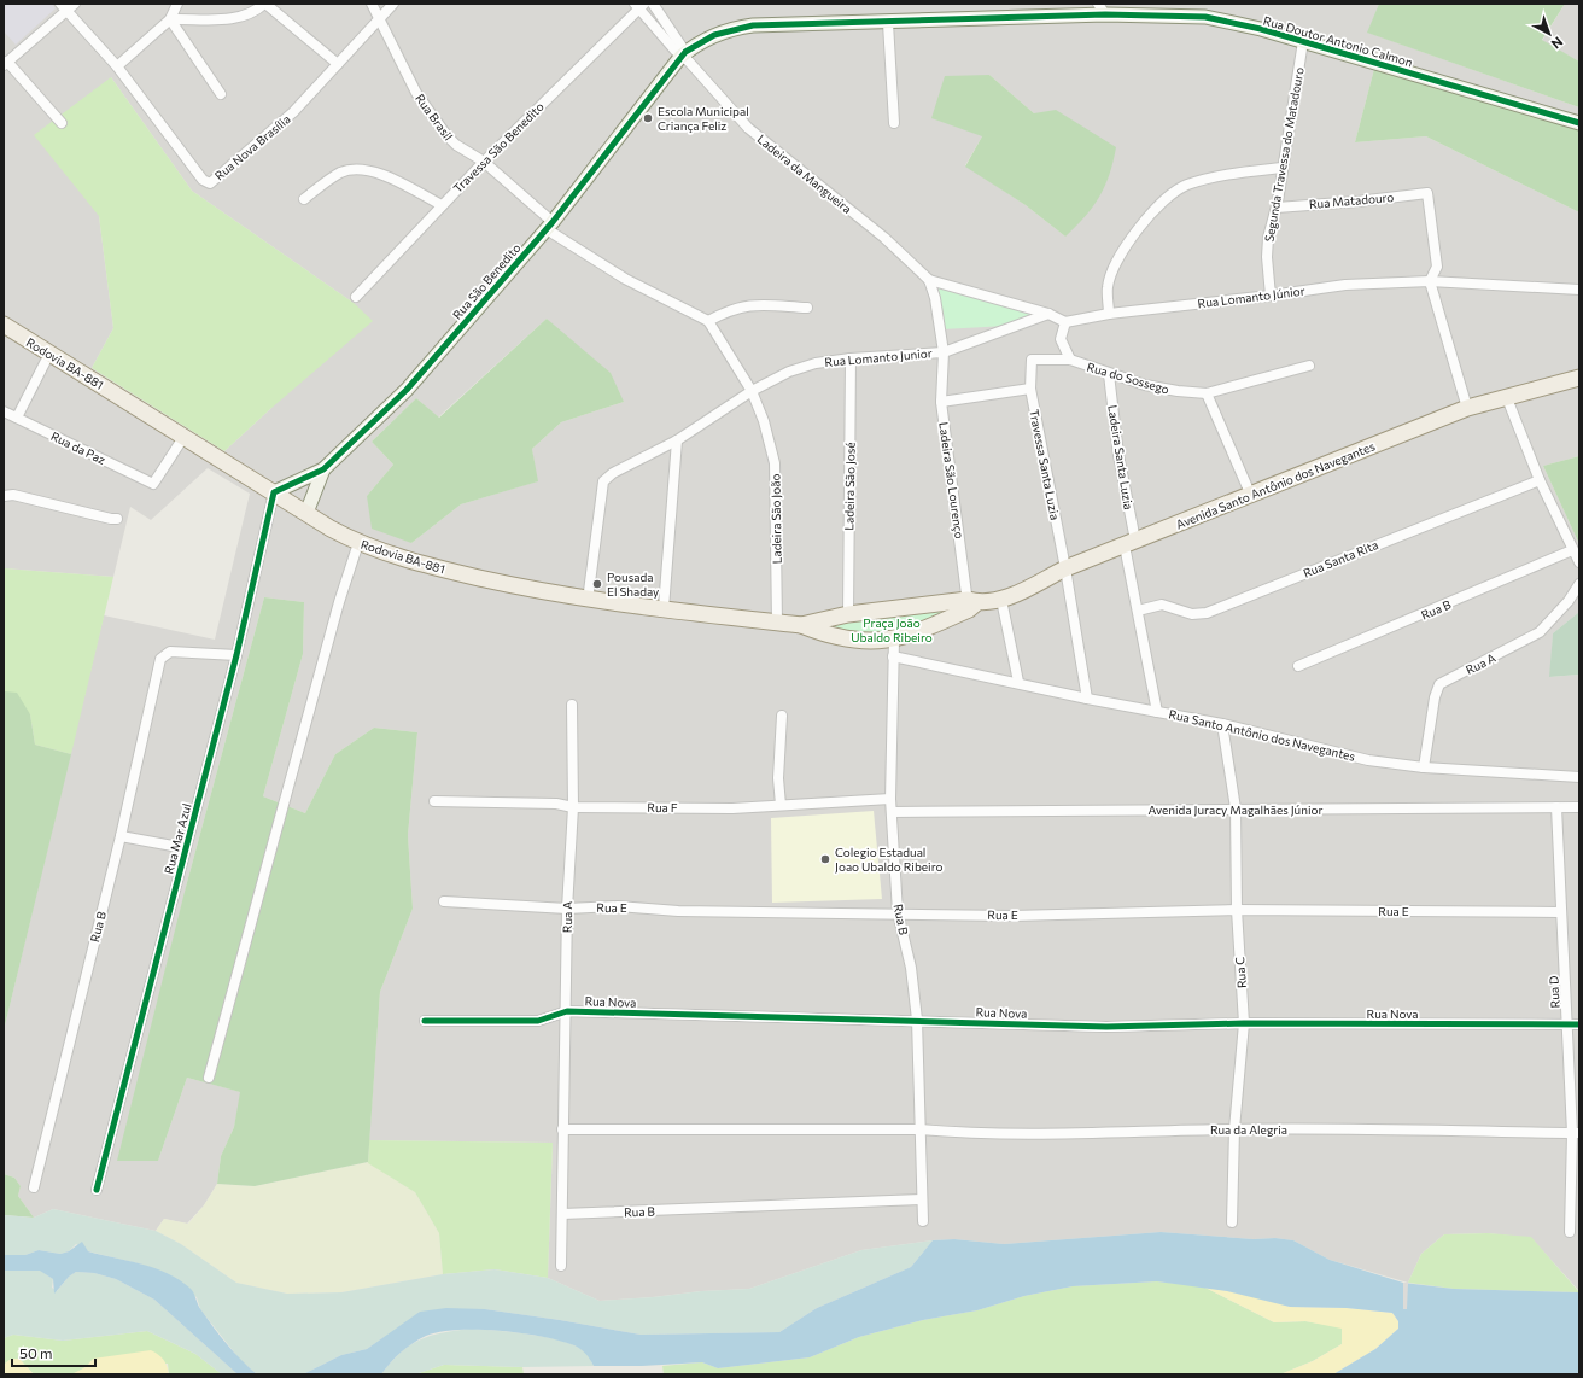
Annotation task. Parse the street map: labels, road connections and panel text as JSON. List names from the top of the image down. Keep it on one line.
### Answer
{"streets":{"main road":["Rodovia BA-881","Avenida Santo Antônio dos Navegantes"],"street":["Rua Doutor Antonio Calmon","Rua Brasil","Rua Nova Brasília","Travessa São Benedito","Segunda Travessa do Matadouro","Ladeira da Mangueira","Rua Matadouro","Rua São Benedito","Rua Lomanto Júnior","Rua Lomanto Junior","Rua do Sossego","Rua da Paz","Ladeira Santa Luzia","Travessa Santa Luzia","Ladeira São Lourenço","Ladeira São José","Ladeira São João","Rua Santa Rita","Rua B","Rua A","Rua Santo Antônio dos Navegantes","Rua F","Avenida Juracy Magalhães Júnior","Rua Mar Azul","Rua E","Rua C","Rua D","Rua Nova","Rua da Alegria"]},"crossings":[["Rua Doutor Antonio Calmon","Segunda Travessa do Matadouro"],["Rua Doutor Antonio Calmon","Ladeira da Mangueira"],["Rua Doutor Antonio Calmon","Rua São Benedito"],["Rua Brasil","Rua Nova Brasília"],["Rua Brasil","Travessa São Benedito"],["Rua Brasil","Rua São Benedito"],["Rua Brasil","Ladeira São João"],["Segunda Travessa do Matadouro","Rua Matadouro"],["Segunda Travessa do Matadouro","Rua Lomanto Júnior"],["Ladeira da Mangueira","Rua São Benedito"],["Ladeira da Mangueira","Ladeira São Lourenço"],["Rua Matadouro","Rua Lomanto Júnior"],["Rua São Benedito","Rodovia BA-881"],["Rua São Benedito","Rua Mar Azul"],["Rua Lomanto Junior","Rodovia BA-881"],["Rua Lomanto Junior","Ladeira São Lourenço"],["Rua Lomanto Junior","Ladeira São José"],["Rua Lomanto Junior","Ladeira São João"],["Rodovia BA-881","Rua da Paz"],["Rodovia BA-881","Avenida Santo Antônio dos Navegantes"],["Rodovia BA-881","Ladeira São João"],["Rodovia BA-881","Rua Mar Azul"],["Rua do Sossego","Ladeira Santa Luzia"],["Rua do Sossego","Travessa Santa Luzia"],["Ladeira Santa Luzia","Avenida Santo Antônio dos Navegantes"],["Ladeira Santa Luzia","Rua Santa Rita"],["Ladeira Santa Luzia","Rua Santo Antônio dos Navegantes"],["Travessa Santa Luzia","Avenida Santo Antônio dos Navegantes"],["Travessa Santa Luzia","Rua Santo Antônio dos Navegantes"],["Ladeira São Lourenço","Avenida Santo Antônio dos Navegantes"],["Avenida Santo Antônio dos Navegantes","Ladeira São José"],["Avenida Santo Antônio dos Navegantes","Rua B"],["Rua B","Rua A"],["Rua B","Rua Santo Antônio dos Navegantes"],["Rua B","Rua F"],["Rua B","Avenida Juracy Magalhães Júnior"],["Rua B","Rua Mar Azul"],["Rua B","Rua E"],["Rua B","Rua Nova"],["Rua B","Rua da Alegria"],["Rua A","Rua Santo Antônio dos Navegantes"],["Rua A","Rua F"],["Rua A","Rua E"],["Rua A","Rua Nova"],["Rua Santo Antônio dos Navegantes","Rua C"],["Avenida Juracy Magalhães Júnior","Rua C"],["Avenida Juracy Magalhães Júnior","Rua D"],["Rua E","Rua C"],["Rua E","Rua D"],["Rua C","Rua Nova"],["Rua C","Rua da Alegria"],["Rua D","Rua Nova"],["Rua D","Rua da Alegria"]],"parks":["Praça João Ubaldo Ribeiro"],"places":["Escola Municipal Criança Feliz","Pousada El Shaday","Colegio Estadual Joao Ubaldo Ribeiro"],"scale_bar":"50 m","north":"bottom right"}
